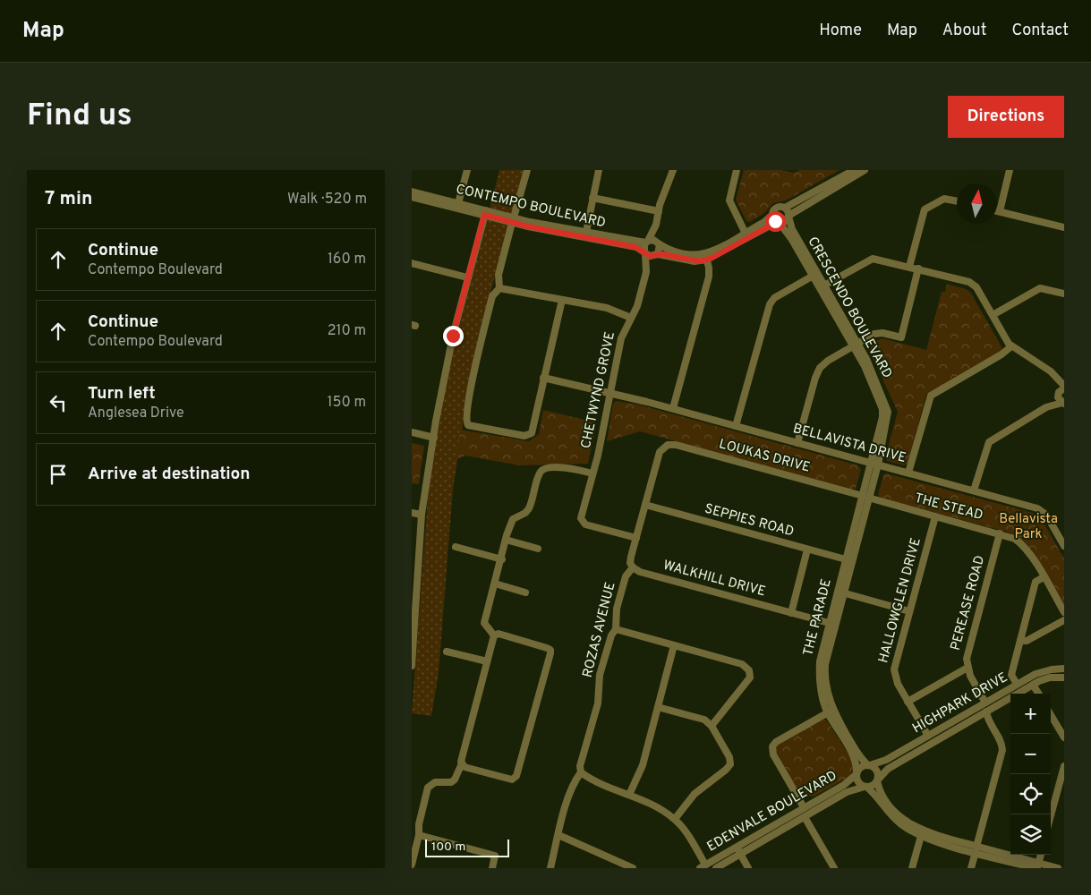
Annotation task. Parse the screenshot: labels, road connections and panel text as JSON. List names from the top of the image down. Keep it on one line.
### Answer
{"streets":{"street":["CONTEMPO BOULEVARD","CRESCENDO BOULEVARD","CHETWYND GROVE","BELLAVISTA DRIVE","LOUKAS DRIVE","THE STEAD","SEPPIES ROAD","WALKHILL DRIVE","HALLOWGLEN DRIVE","PEREASE ROAD","THE PARADE","ROZAS AVENUE","HIGHPARK DRIVE","EDENVALE BOULEVARD"]},"crossings":[["CONTEMPO BOULEVARD","CHETWYND GROVE"],["CRESCENDO BOULEVARD","BELLAVISTA DRIVE"],["CRESCENDO BOULEVARD","THE PARADE"],["CHETWYND GROVE","BELLAVISTA DRIVE"],["CHETWYND GROVE","ROZAS AVENUE"],["BELLAVISTA DRIVE","THE PARADE"],["LOUKAS DRIVE","THE STEAD"],["LOUKAS DRIVE","THE PARADE"],["LOUKAS DRIVE","ROZAS AVENUE"],["THE STEAD","HALLOWGLEN DRIVE"],["THE STEAD","PEREASE ROAD"],["THE STEAD","THE PARADE"],["SEPPIES ROAD","THE PARADE"],["SEPPIES ROAD","ROZAS AVENUE"],["WALKHILL DRIVE","THE PARADE"],["WALKHILL DRIVE","ROZAS AVENUE"],["HALLOWGLEN DRIVE","HIGHPARK DRIVE"],["PEREASE ROAD","HIGHPARK DRIVE"],["THE PARADE","HIGHPARK DRIVE"],["THE PARADE","EDENVALE BOULEVARD"],["HIGHPARK DRIVE","EDENVALE BOULEVARD"]],"parks":["Bellavista Park"],"scale_bar":"100 m","north":"top","page":{"header":"Map","nav":["Home","Map","About","Contact"],"buttons":"Directions","title":"Find us","heading":["7 min","Walk · 520 m"],"list":[["Continue","Contempo Boulevard","160 m"],["Continue","Contempo Boulevard","210 m"],["Turn left","Anglesea Drive","150 m"],"Arrive at destination"],"map_buttons":["+","−"],"scale":"100 m"}}
